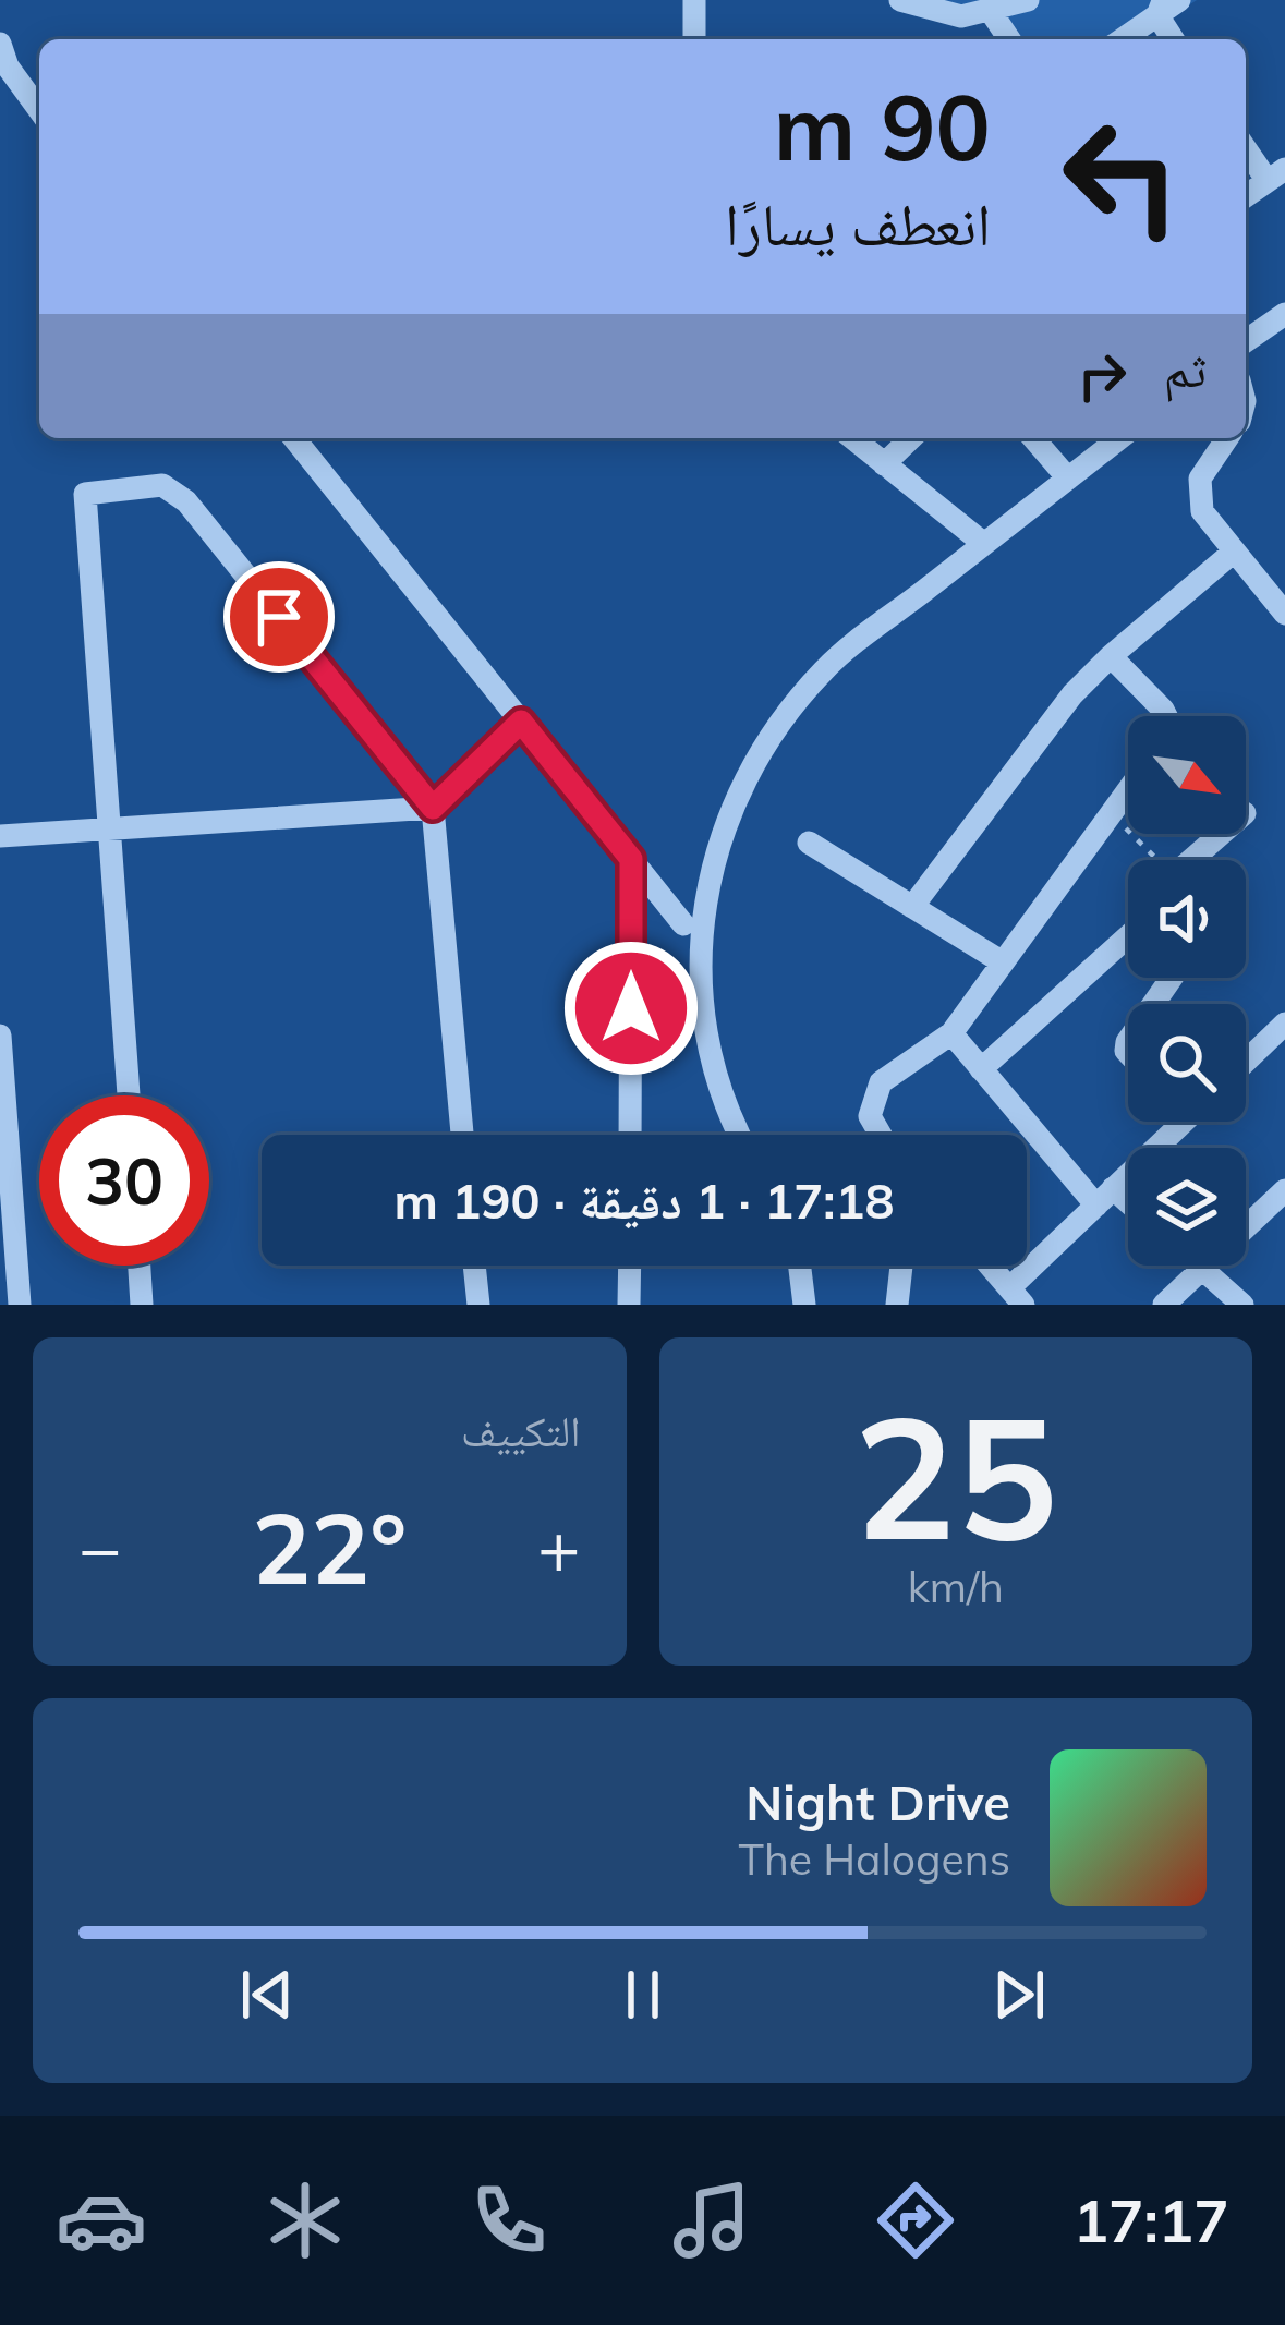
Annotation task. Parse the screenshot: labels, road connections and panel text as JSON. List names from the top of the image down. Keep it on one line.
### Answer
{"north":"bottom right","page":{"turn":["90 m","انعطف يسارًا"],"then":"ثم","limit":"30","trip":"17:18 · 1 دقيقة · 190 m","tile":[["25","km/h"],"التكييف"],"heat":["−","22°","+"],"song":["Night Drive","The Halogens"],"tabs":"17:17"}}
